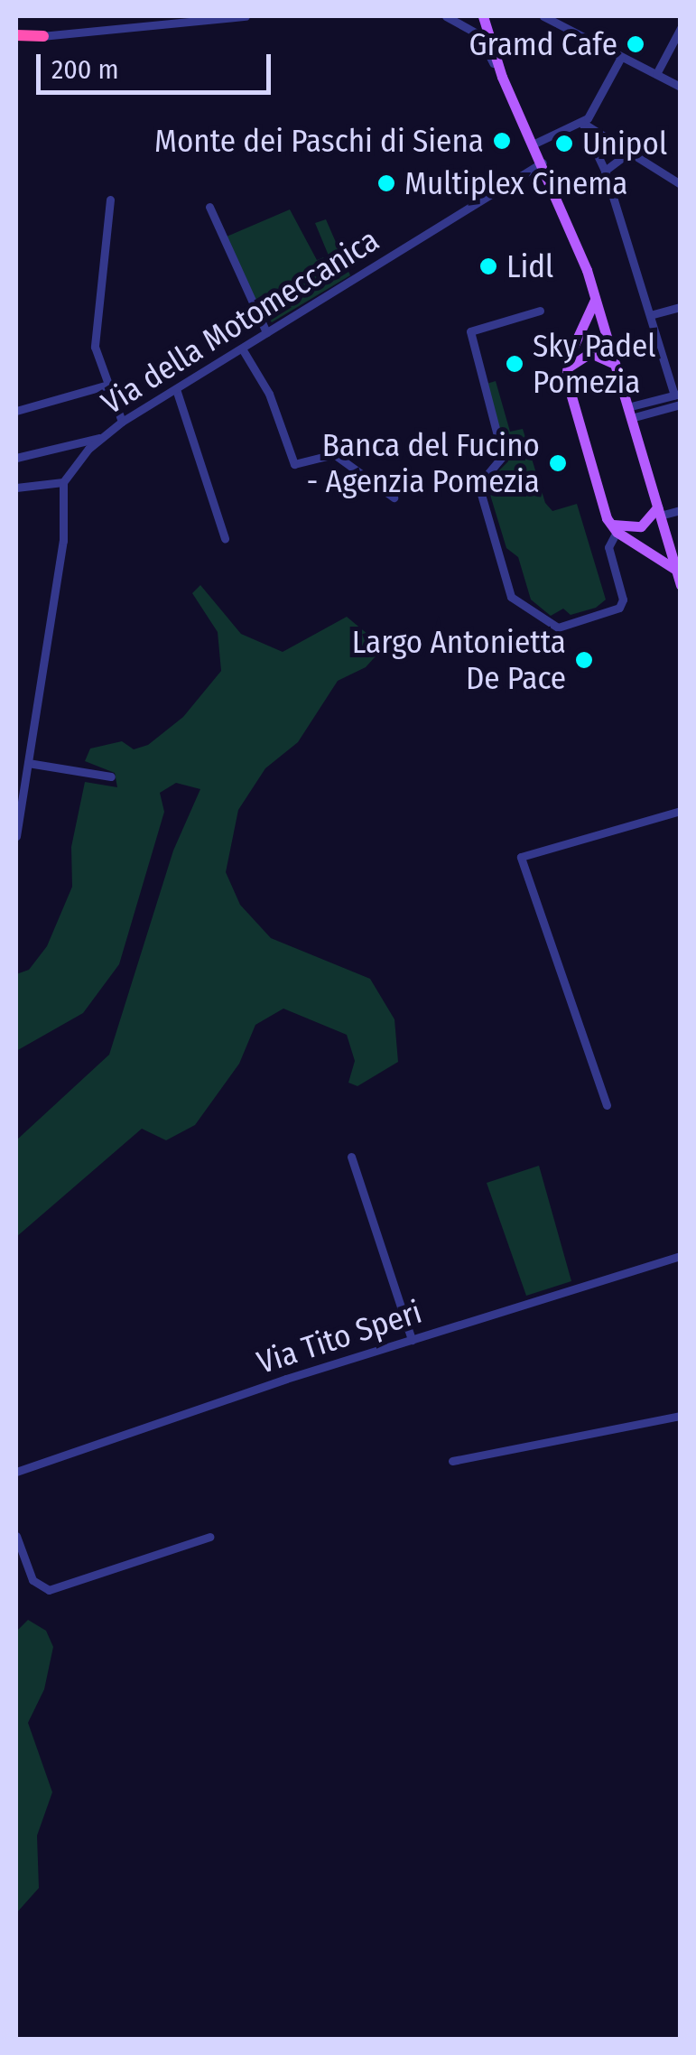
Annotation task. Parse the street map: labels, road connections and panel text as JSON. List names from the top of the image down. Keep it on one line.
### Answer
{"streets":{"street":["Via della Motomeccanica","Via Tito Speri"]},"places":["Gramd Cafe","Monte dei Paschi di Siena","Unipol","Multiplex Cinema","Lidl","Sky Padel Pomezia","Banca del Fucino - Agenzia Pomezia","Largo Antonietta De Pace"],"scale_bar":"200 m"}
